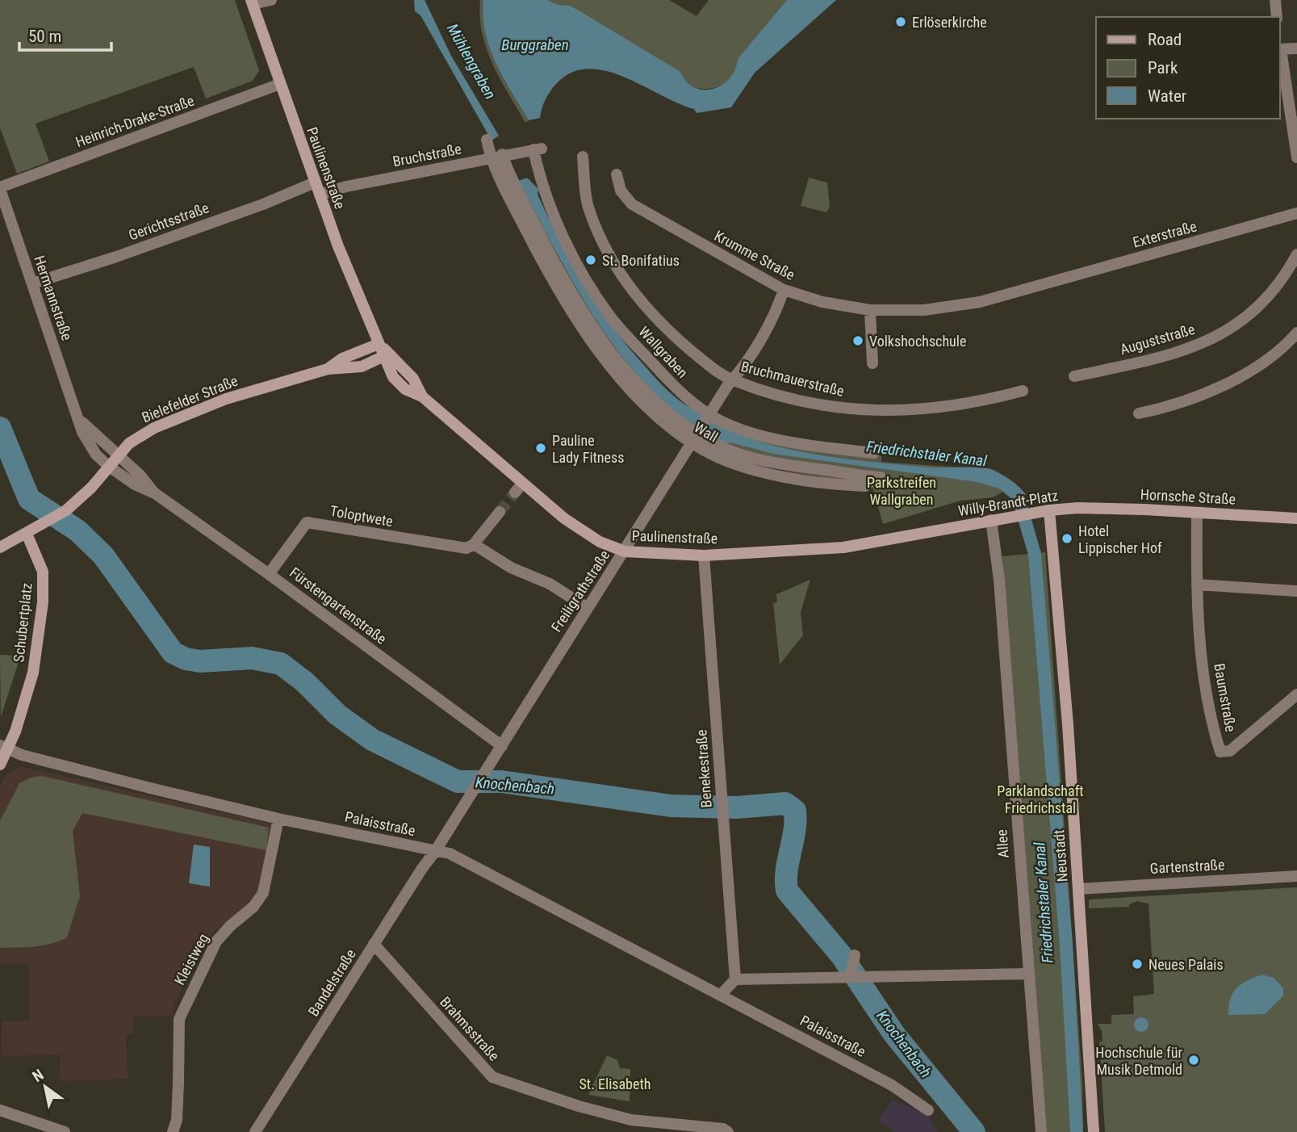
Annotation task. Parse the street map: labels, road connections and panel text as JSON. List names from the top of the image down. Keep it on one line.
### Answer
{"streets":{"main road":["Paulinenstraße","Bielefelder Straße","Hornsche Straße","Willy-Brandt-Platz","Schubertplatz","Neustadt"],"street":["Heinrich-Drake-Straße","Bruchstraße","Gerichtsstraße","Exterstraße","Krumme Straße","Hermannstraße","Auguststraße","Wallgraben","Bruchmauerstraße","Wall","Toloptwete","Freiligrathstraße","Fürstengartenstraße","Baumstraße","Benekestraße","Palaisstraße","Allee","Gartenstraße","Kleistweg","Bandelstraße","Brahmsstraße"]},"crossings":[["Heinrich-Drake-Straße","Paulinenstraße"],["Heinrich-Drake-Straße","Hermannstraße"],["Bruchstraße","Paulinenstraße"],["Bruchstraße","Wallgraben"],["Bruchstraße","Wall"],["Paulinenstraße","Gerichtsstraße"],["Paulinenstraße","Bielefelder Straße"],["Paulinenstraße","Willy-Brandt-Platz"],["Paulinenstraße","Freiligrathstraße"],["Paulinenstraße","Benekestraße"],["Gerichtsstraße","Hermannstraße"],["Exterstraße","Krumme Straße"],["Krumme Straße","Freiligrathstraße"],["Hermannstraße","Bielefelder Straße"],["Hermannstraße","Fürstengartenstraße"],["Wallgraben","Freiligrathstraße"],["Bruchmauerstraße","Freiligrathstraße"],["Bielefelder Straße","Fürstengartenstraße"],["Bielefelder Straße","Schubertplatz"],["Wall","Freiligrathstraße"],["Hornsche Straße","Willy-Brandt-Platz"],["Hornsche Straße","Baumstraße"],["Willy-Brandt-Platz","Allee"],["Willy-Brandt-Platz","Neustadt"],["Toloptwete","Fürstengartenstraße"],["Freiligrathstraße","Fürstengartenstraße"],["Freiligrathstraße","Palaisstraße"],["Freiligrathstraße","Bandelstraße"],["Schubertplatz","Palaisstraße"],["Palaisstraße","Kleistweg"],["Palaisstraße","Bandelstraße"],["Neustadt","Gartenstraße"],["Bandelstraße","Brahmsstraße"]],"water":["Burggraben","Mühlengraben","Friedrichstaler Kanal","Knochenbach"],"parks":["Parkstreifen Wallgraben","Parklandschaft Friedrichstal","St. Elisabeth"],"places":["Erlöserkirche","St. Bonifatius","Volkshochschule","Pauline Lady Fitness","Hotel Lippischer Hof","Neues Palais","Hochschule für Musik Detmold"],"legend":["Road","Park","Water"],"scale_bar":"50 m","north":"top left"}
